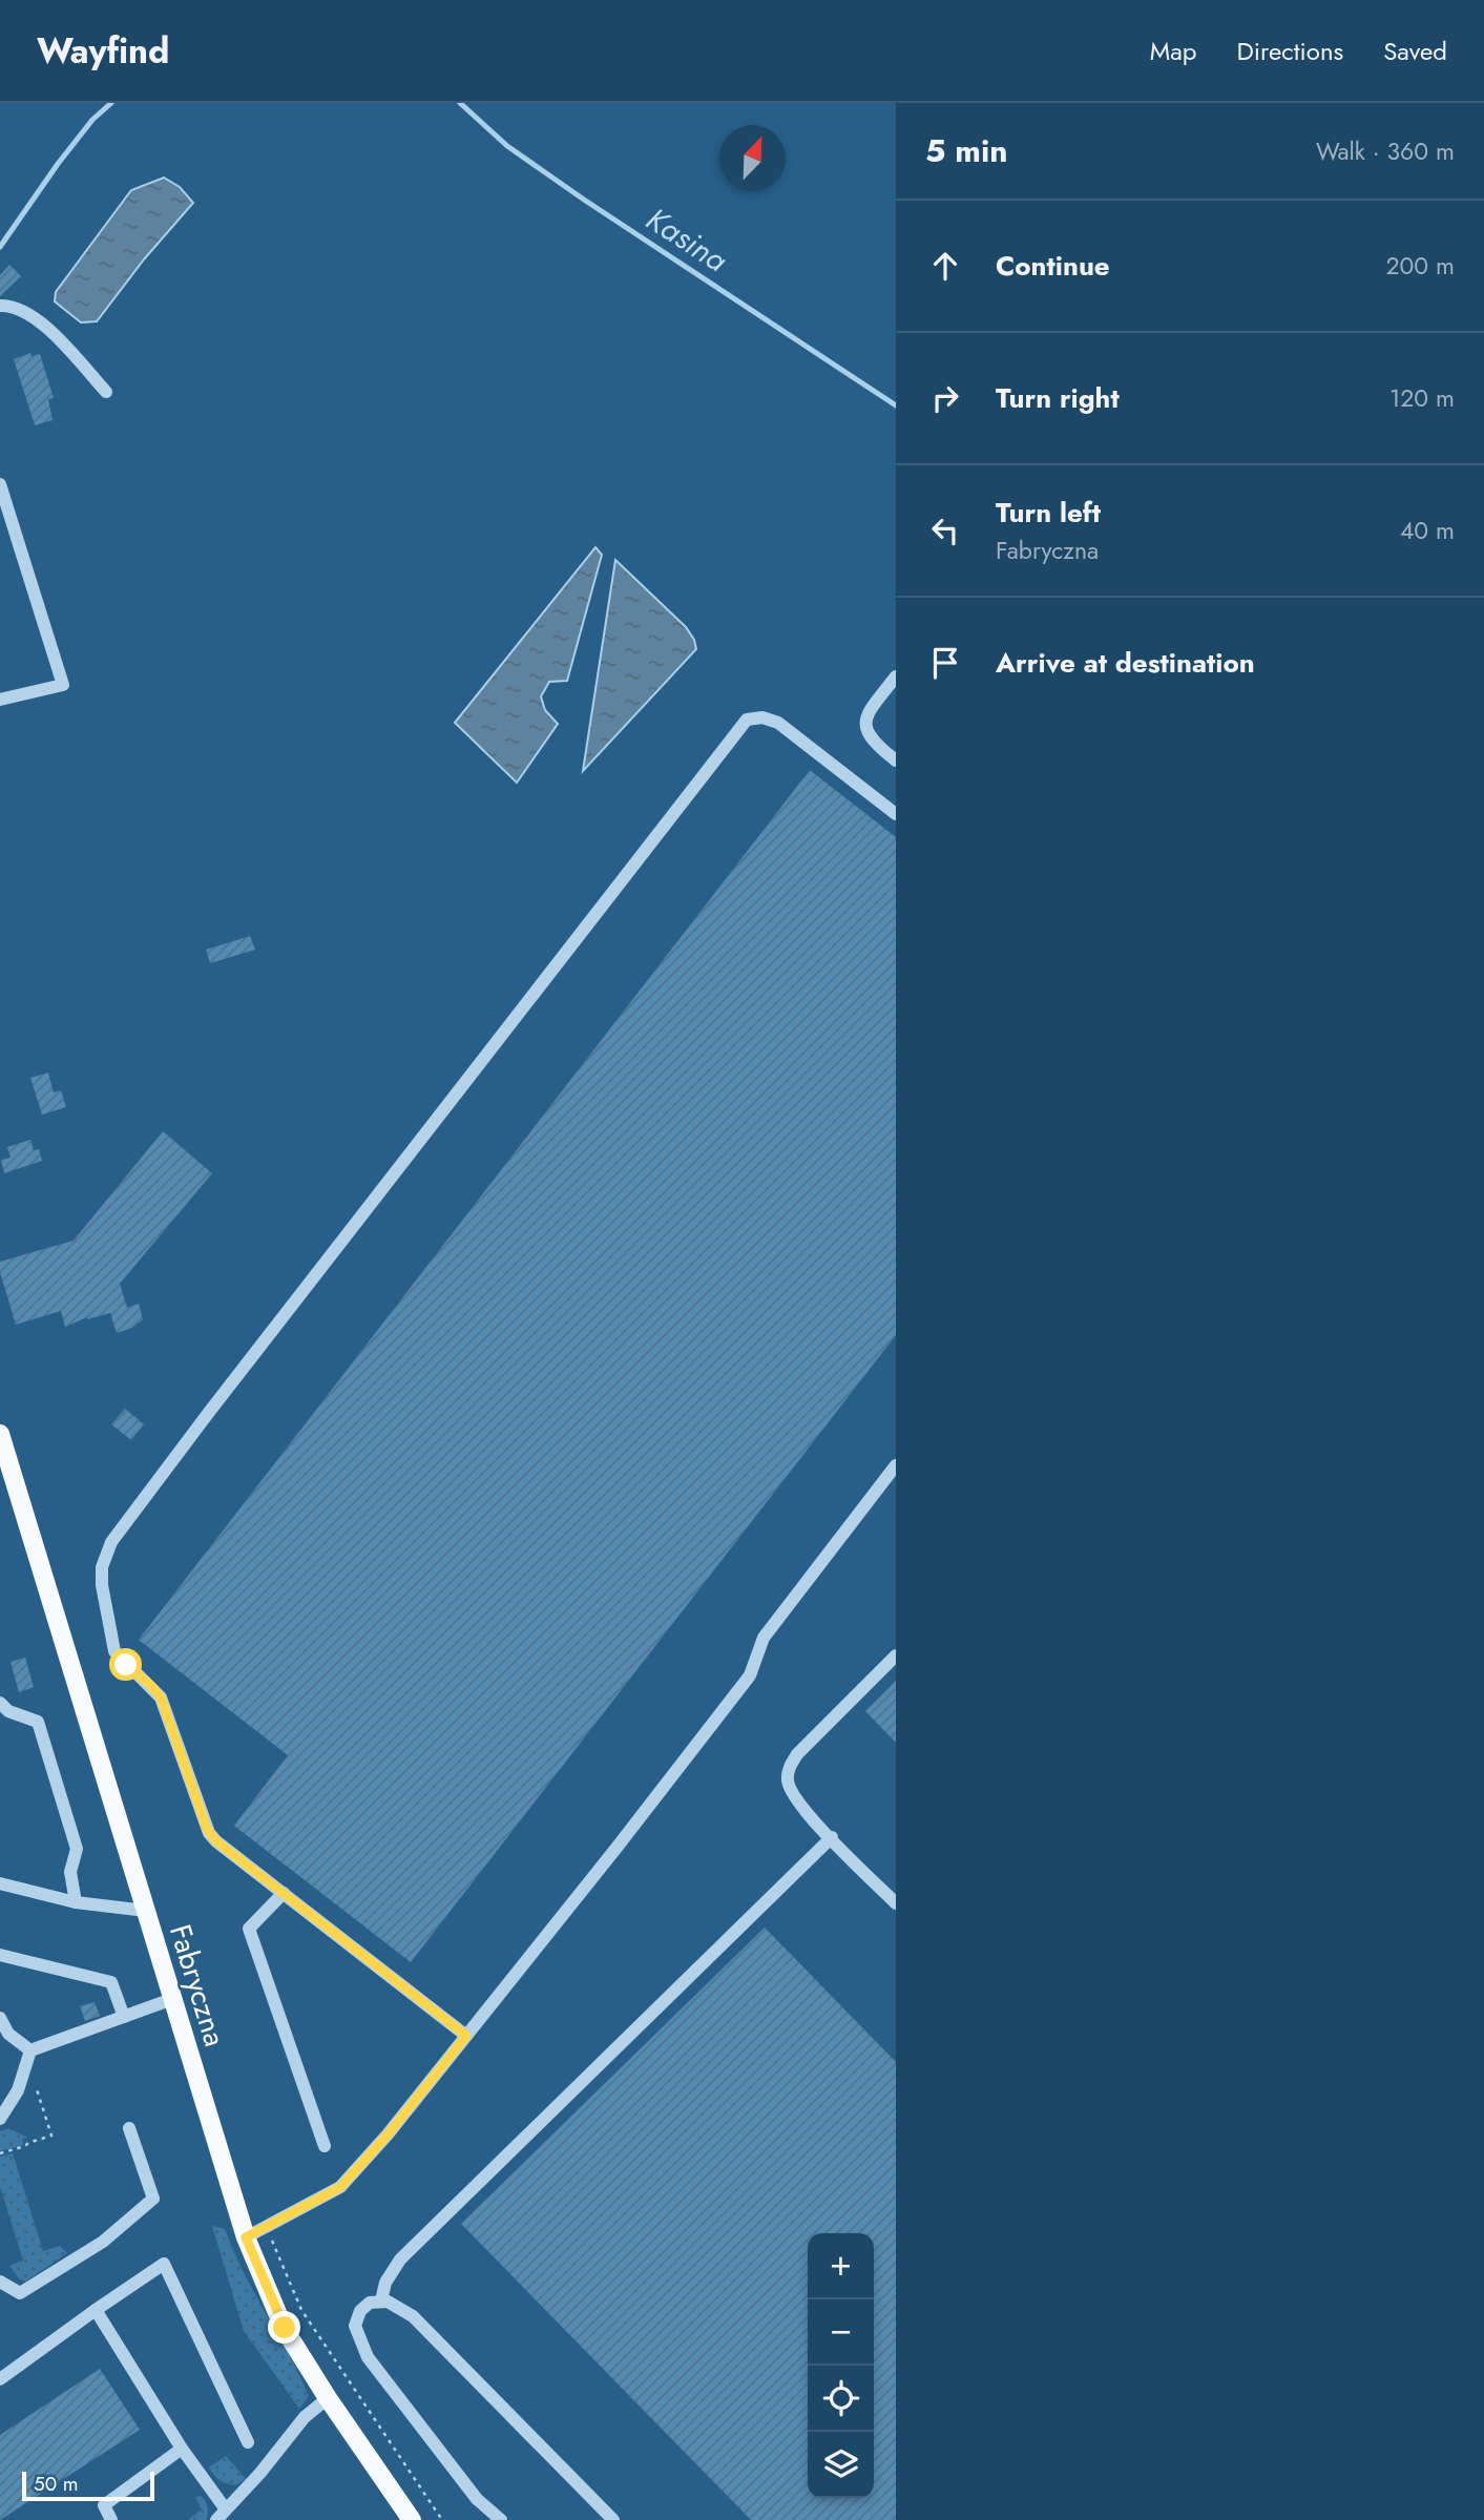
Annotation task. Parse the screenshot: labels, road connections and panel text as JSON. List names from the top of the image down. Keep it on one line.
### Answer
{"streets":{"main road":["Fabryczna"]},"water":["Kasina"],"scale_bar":"50 m","north":"top right","page":{"header":"Wayfind","nav":["Map","Directions","Saved"],"heading":["5 min","Walk · 360 m"],"list":[["Continue","200 m"],["Turn right","120 m"],["Turn left","Fabryczna","40 m"],"Arrive at destination"],"map_buttons":["+","−"],"scale":"50 m"}}
